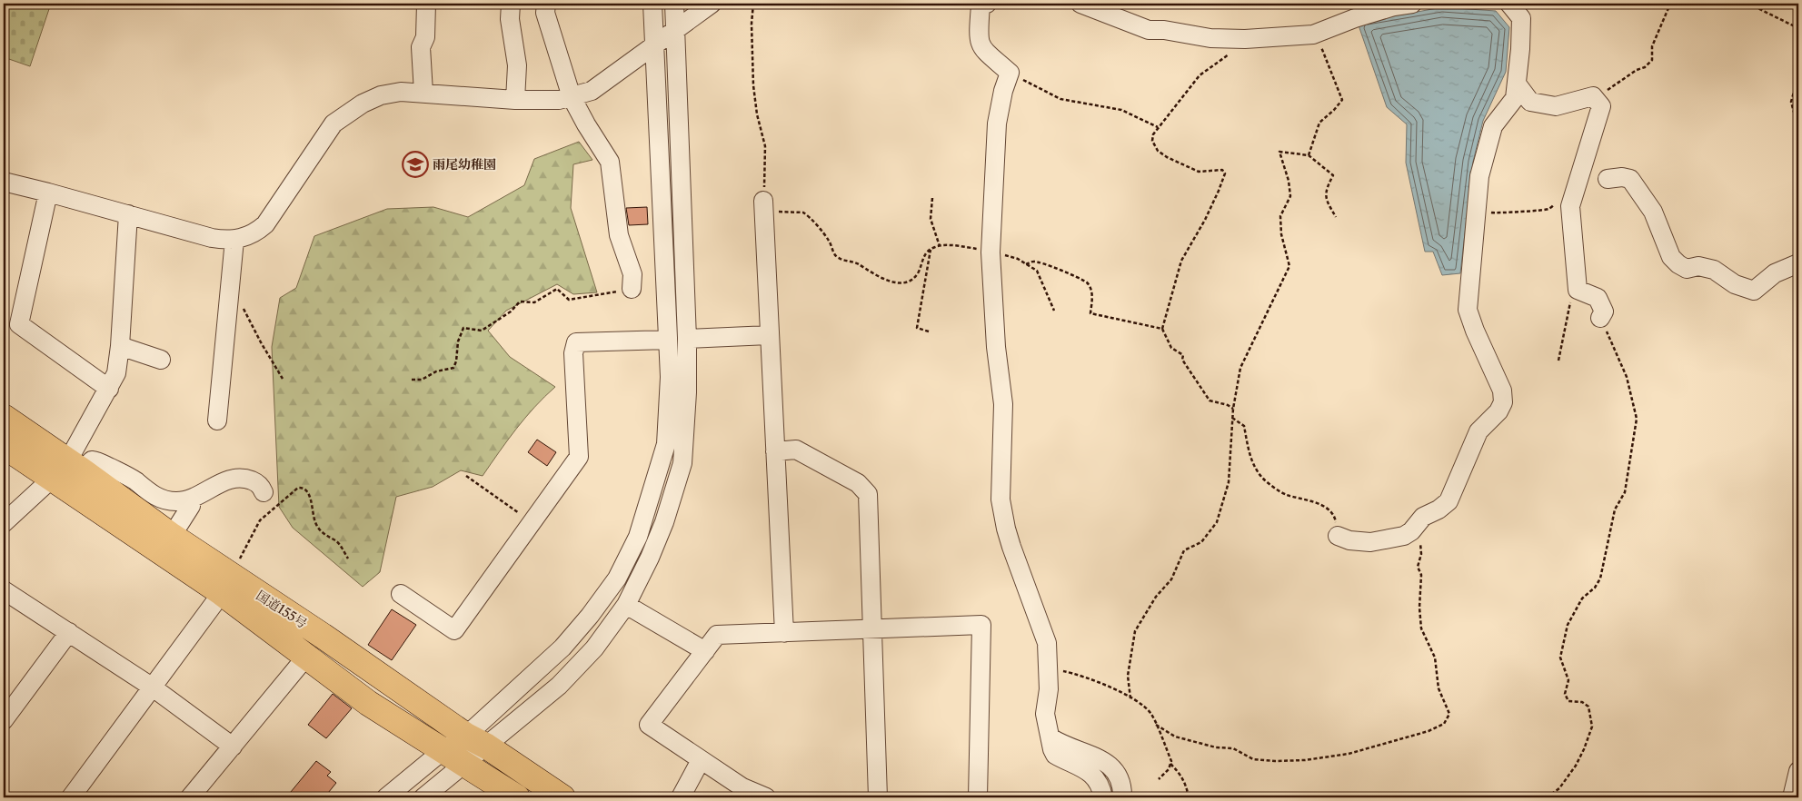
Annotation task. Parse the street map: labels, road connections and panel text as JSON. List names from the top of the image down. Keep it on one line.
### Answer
{"streets":{"highway":["国道155号"]},"places":{"school or university":["雨尾幼稚園"]}}
